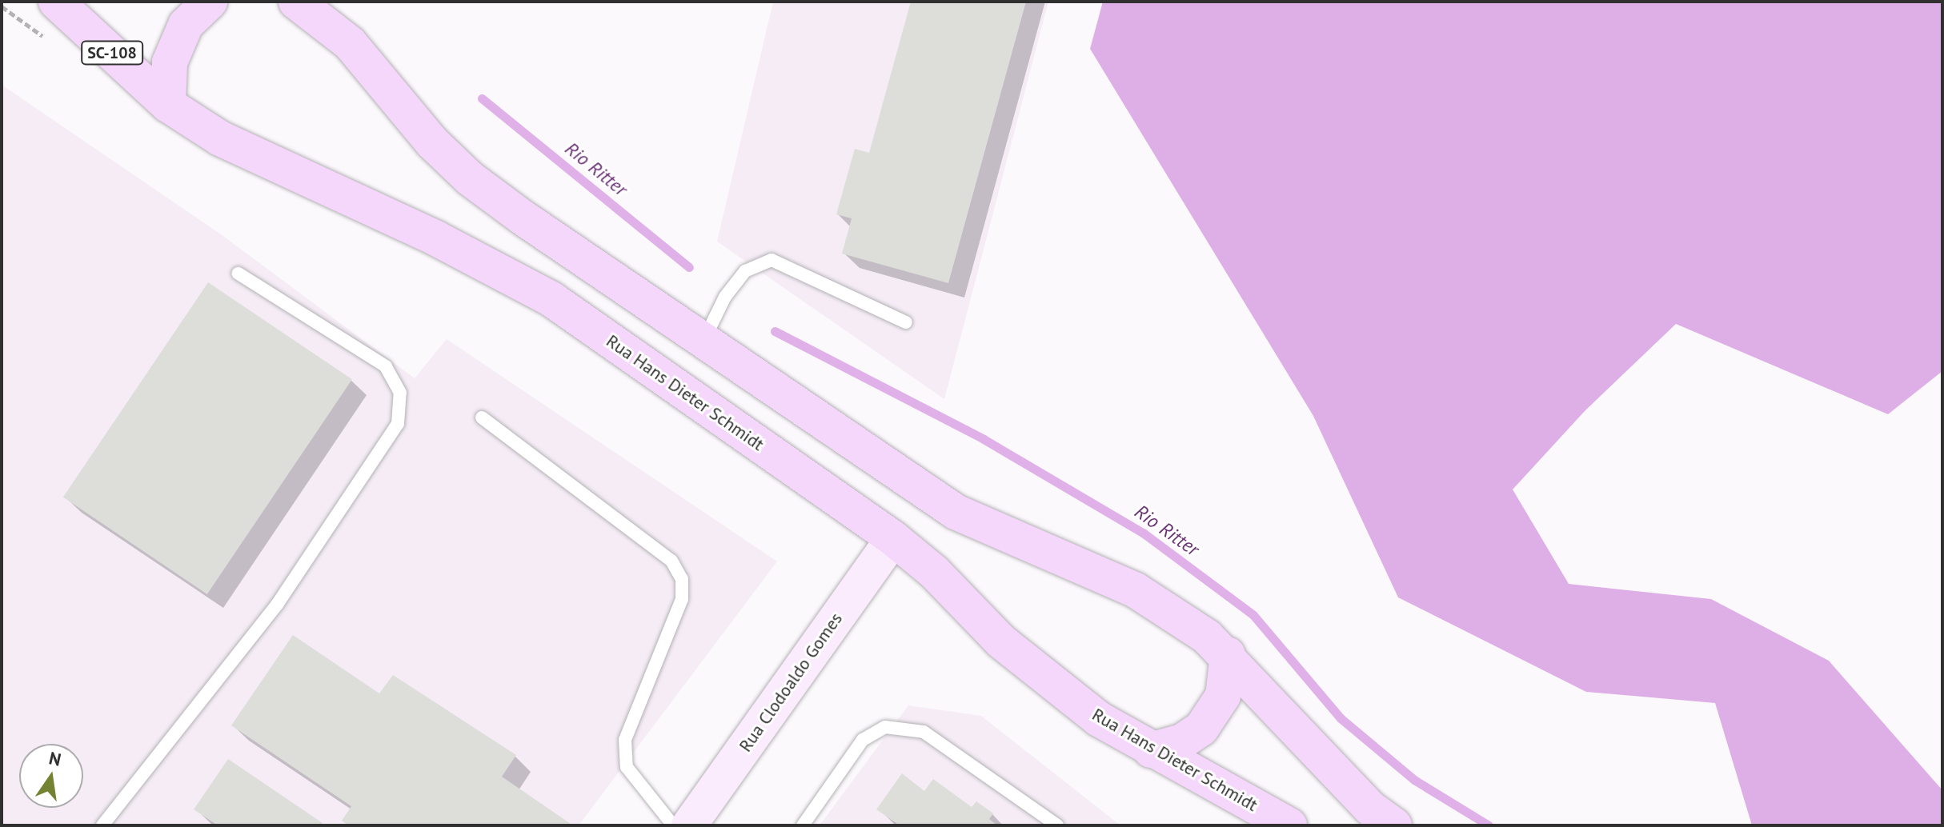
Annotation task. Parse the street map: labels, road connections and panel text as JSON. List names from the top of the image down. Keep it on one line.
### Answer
{"streets":{"main road":["SC-108","Rua Hans Dieter Schmidt","Rua Clodoaldo Gomes"]},"crossings":[["Rua Hans Dieter Schmidt","Rua Clodoaldo Gomes"]],"water":["Rio Ritter"],"north":"top"}
